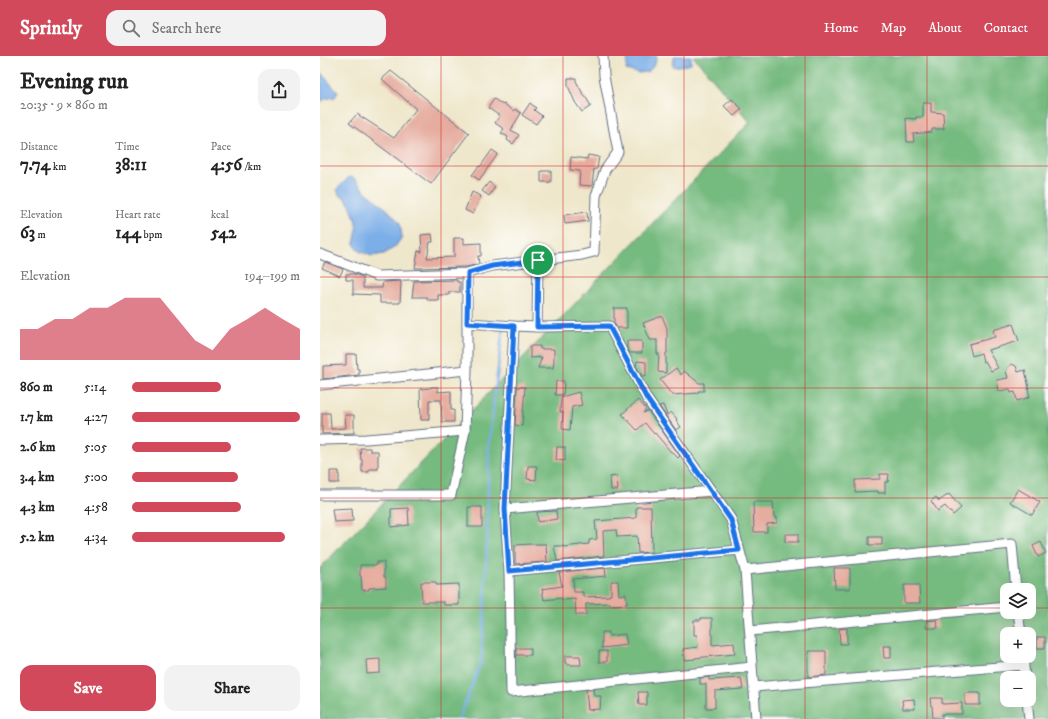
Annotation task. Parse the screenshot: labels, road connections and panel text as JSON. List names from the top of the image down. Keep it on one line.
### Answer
{"page":{"header":"Sprintly","search":"Search here","nav":["Home","Map","About","Contact"],"heading":["Evening run","20:35 · 9 × 860 m"],"stats":[["Distance","7.74 km"],["Time","38:11"],["Pace","4:56 /km"],["Elevation","63 m"],["Heart rate","144 bpm"],["kcal","542"]],"chart":["Elevation","194–199 m"],"list":[{"name":"860 m","note":"5:14"},{"name":"1.7 km","note":"4:27"},{"name":"2.6 km","note":"5:05"},{"name":"3.4 km","note":"5:00"},{"name":"4.3 km","note":"4:58"},{"name":"5.2 km","note":"4:34"}],"map_buttons":["+","−"],"buttons":["Save","Share"]}}
